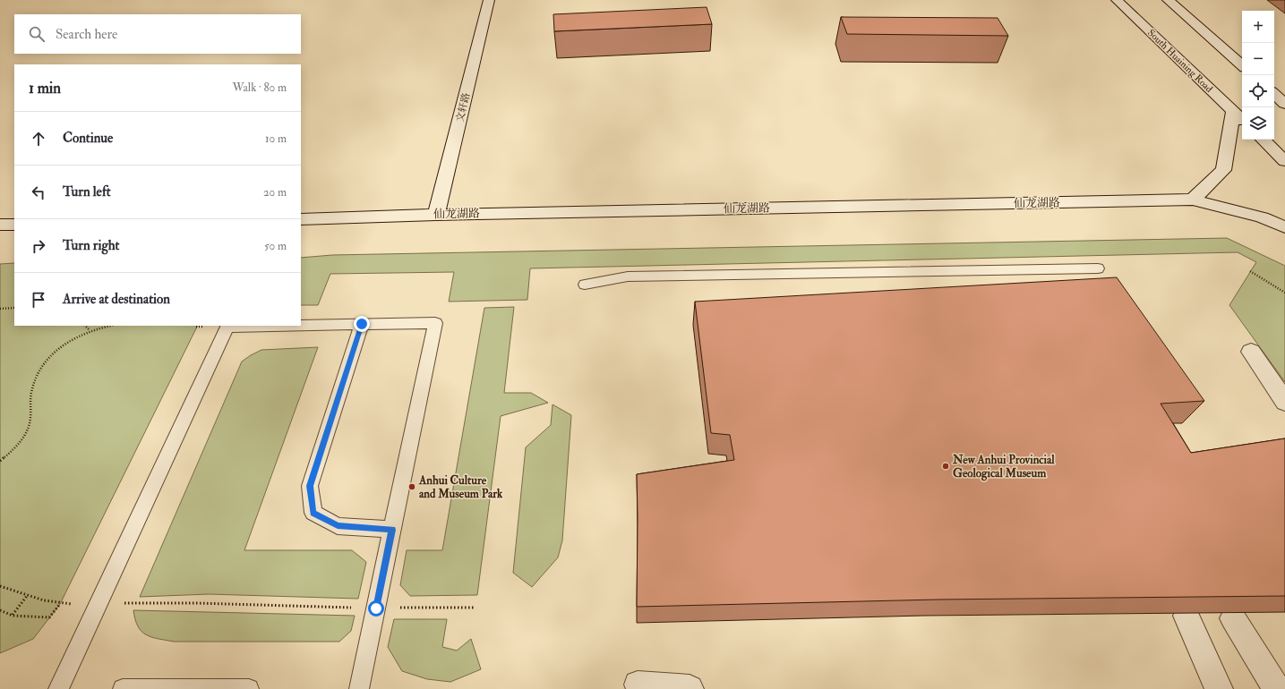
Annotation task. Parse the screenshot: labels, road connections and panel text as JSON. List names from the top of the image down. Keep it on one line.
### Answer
{"streets":{"street":["South Huaining Road","文轩路","仙龙湖路"]},"crossings":[["文轩路","仙龙湖路"]],"places":["New Anhui Provincial Geological Museum","Anhui Culture and Museum Park"],"page":{"map_buttons":["+","−"],"search":"Search here","heading":["1 min","Walk · 80 m"],"list":[["Continue","10 m"],["Turn left","20 m"],["Turn right","50 m"],"Arrive at destination"]}}
